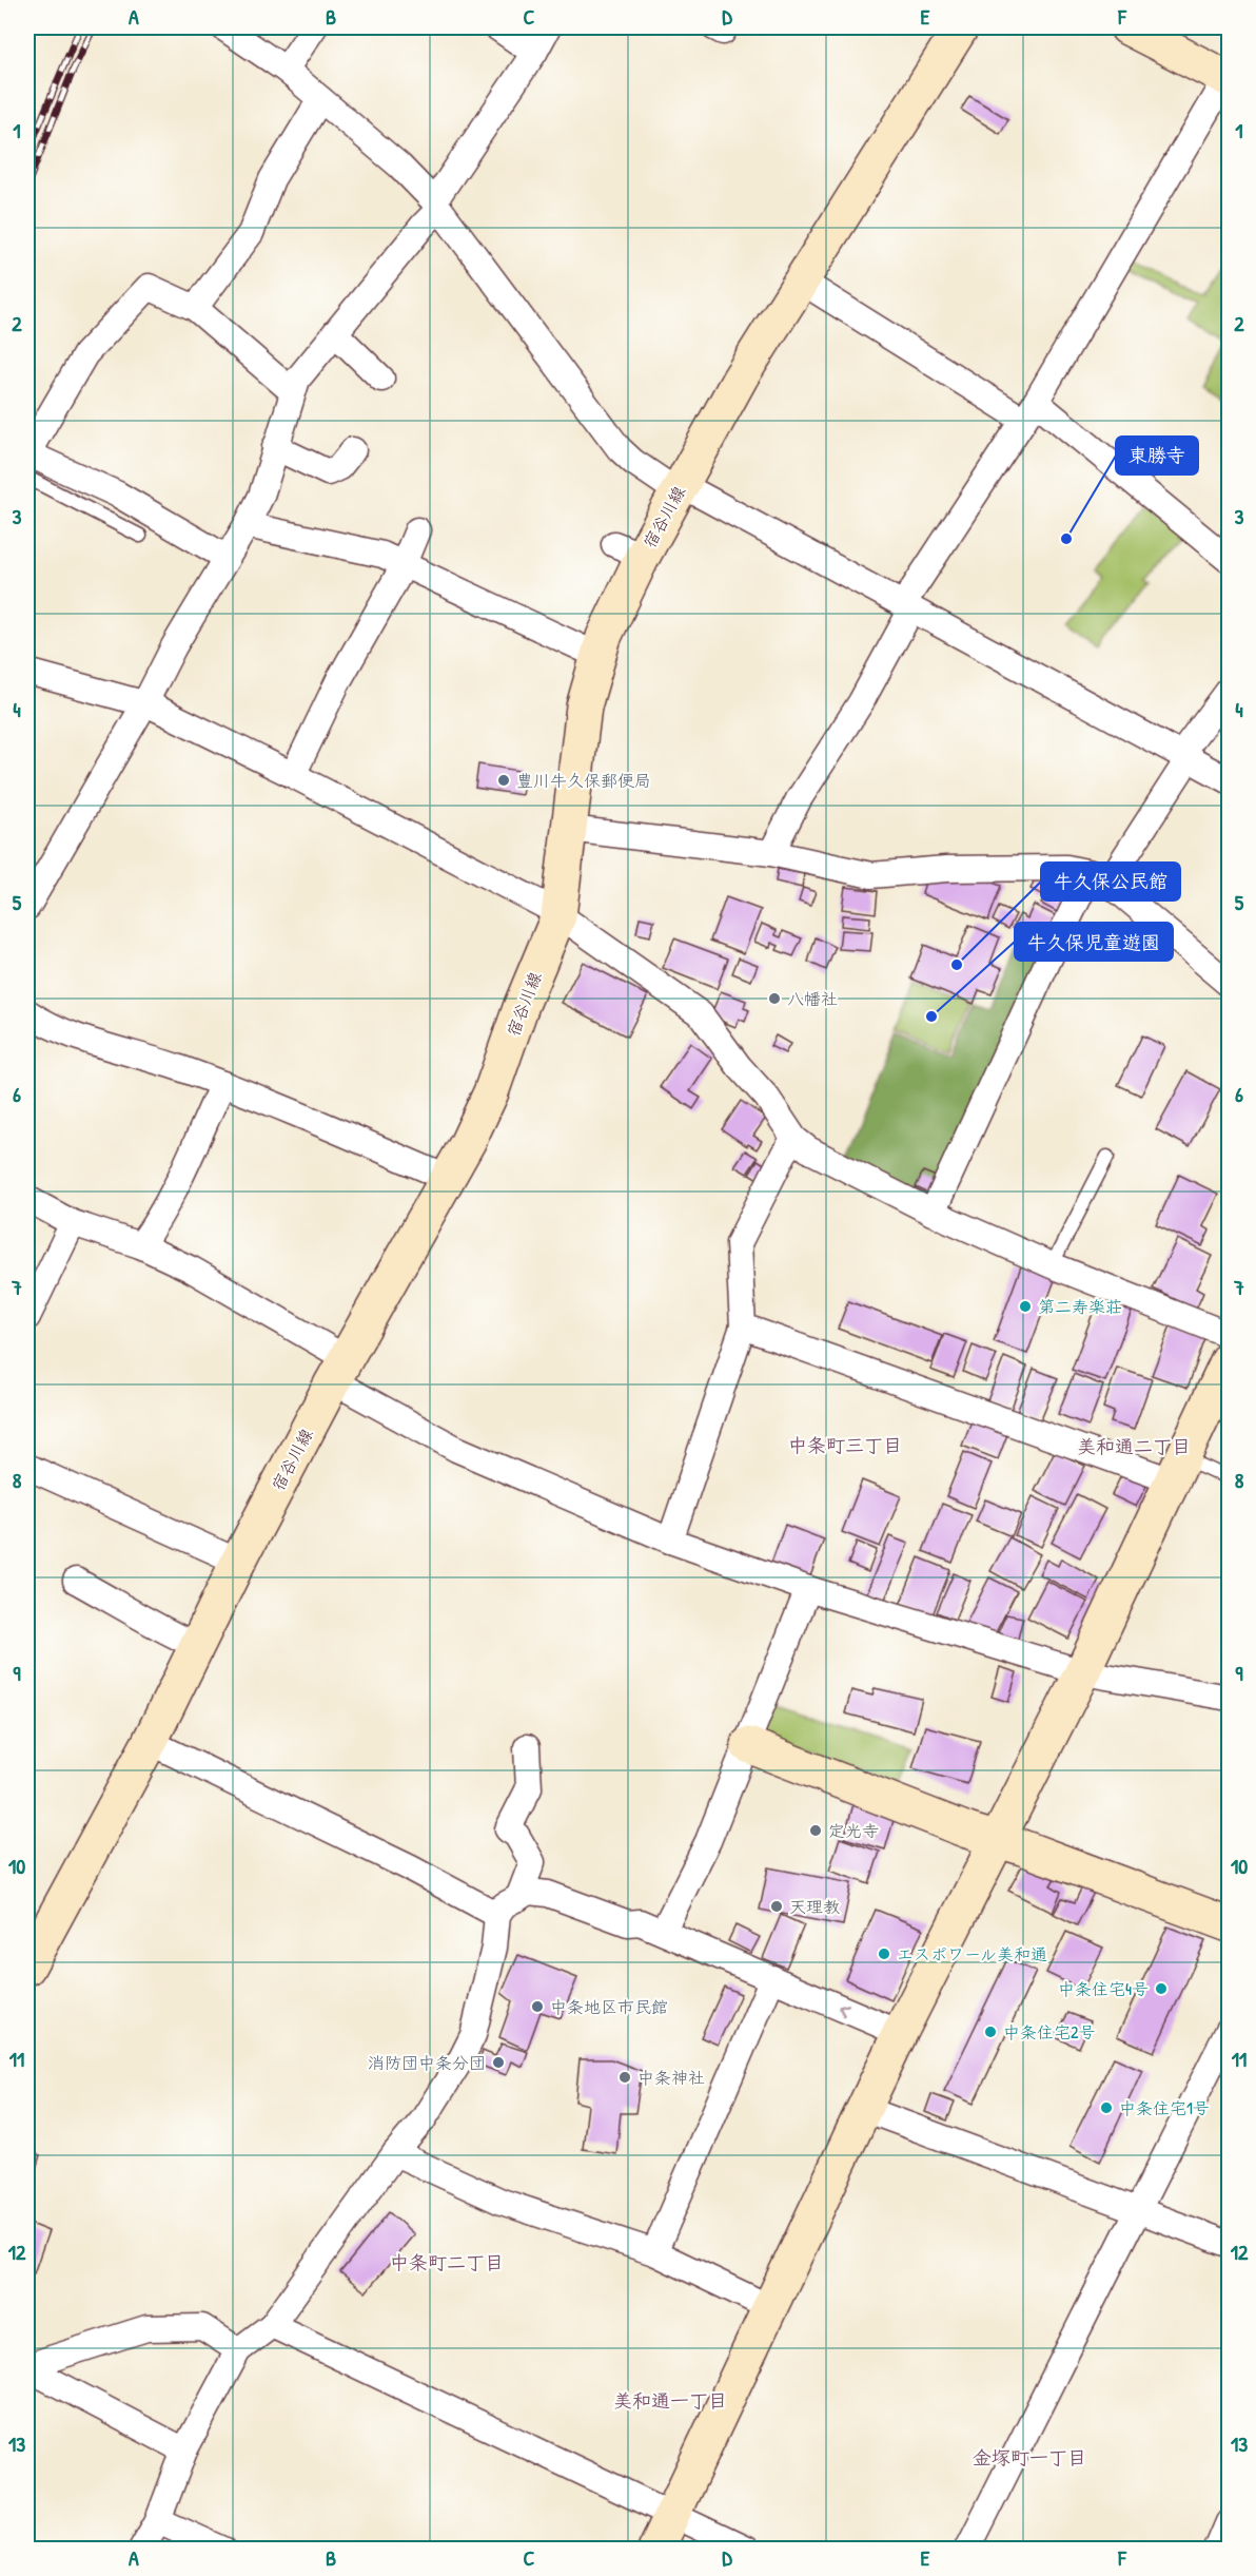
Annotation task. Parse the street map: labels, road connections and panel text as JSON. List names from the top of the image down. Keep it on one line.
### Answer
{"streets":{"main road":["宿谷川線"]},"districts":["中条町三丁目","美和通二丁目","中条町二丁目","美和通一丁目","金塚町一丁目"],"places":["東勝寺","豊川牛久保郵便局","牛久保公民館","八幡社","牛久保児童遊園","第二寿楽荘","定光寺","天理教","エスポワール美和通","中条住宅4号","中条地区市民館","中条住宅2号","消防団中条分団","中条神社","中条住宅1号"],"grid":{"columns":["A","B","C","D","E","F"],"rows":["1","2","3","4","5","6","7","8","9","10","11","12","13"]}}
